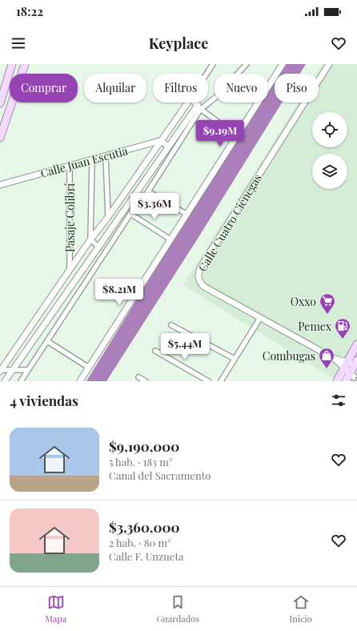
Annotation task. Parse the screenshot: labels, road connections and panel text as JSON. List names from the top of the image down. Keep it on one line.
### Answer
{"streets":{"street":["Calle Juan Escutia","Pasaje Colibrí","Calle Cuatro Ciénegas"]},"crossings":[["Calle Juan Escutia","Pasaje Colibrí"]],"places":{"supermarket":["Oxxo"],"fuel station":["Pemex"],"shop":["Combugas"]},"page":{"status":"18:22","header":"Keyplace","chip":["Comprar","Alquilar","Filtros","Nuevo","Piso"],"price":["$9.19M","$3.36M","$8.21M","$5.44M"],"heading":"4 viviendas","list":[{"name":"$9,190,000","note":"5 hab. · 183 m² · Canal del Sacramento"},{"name":"$3,360,000","note":"2 hab. · 80 m² · Calle F. Unzueta"}],"tabs":["Mapa","Guardados","Inicio"]}}
